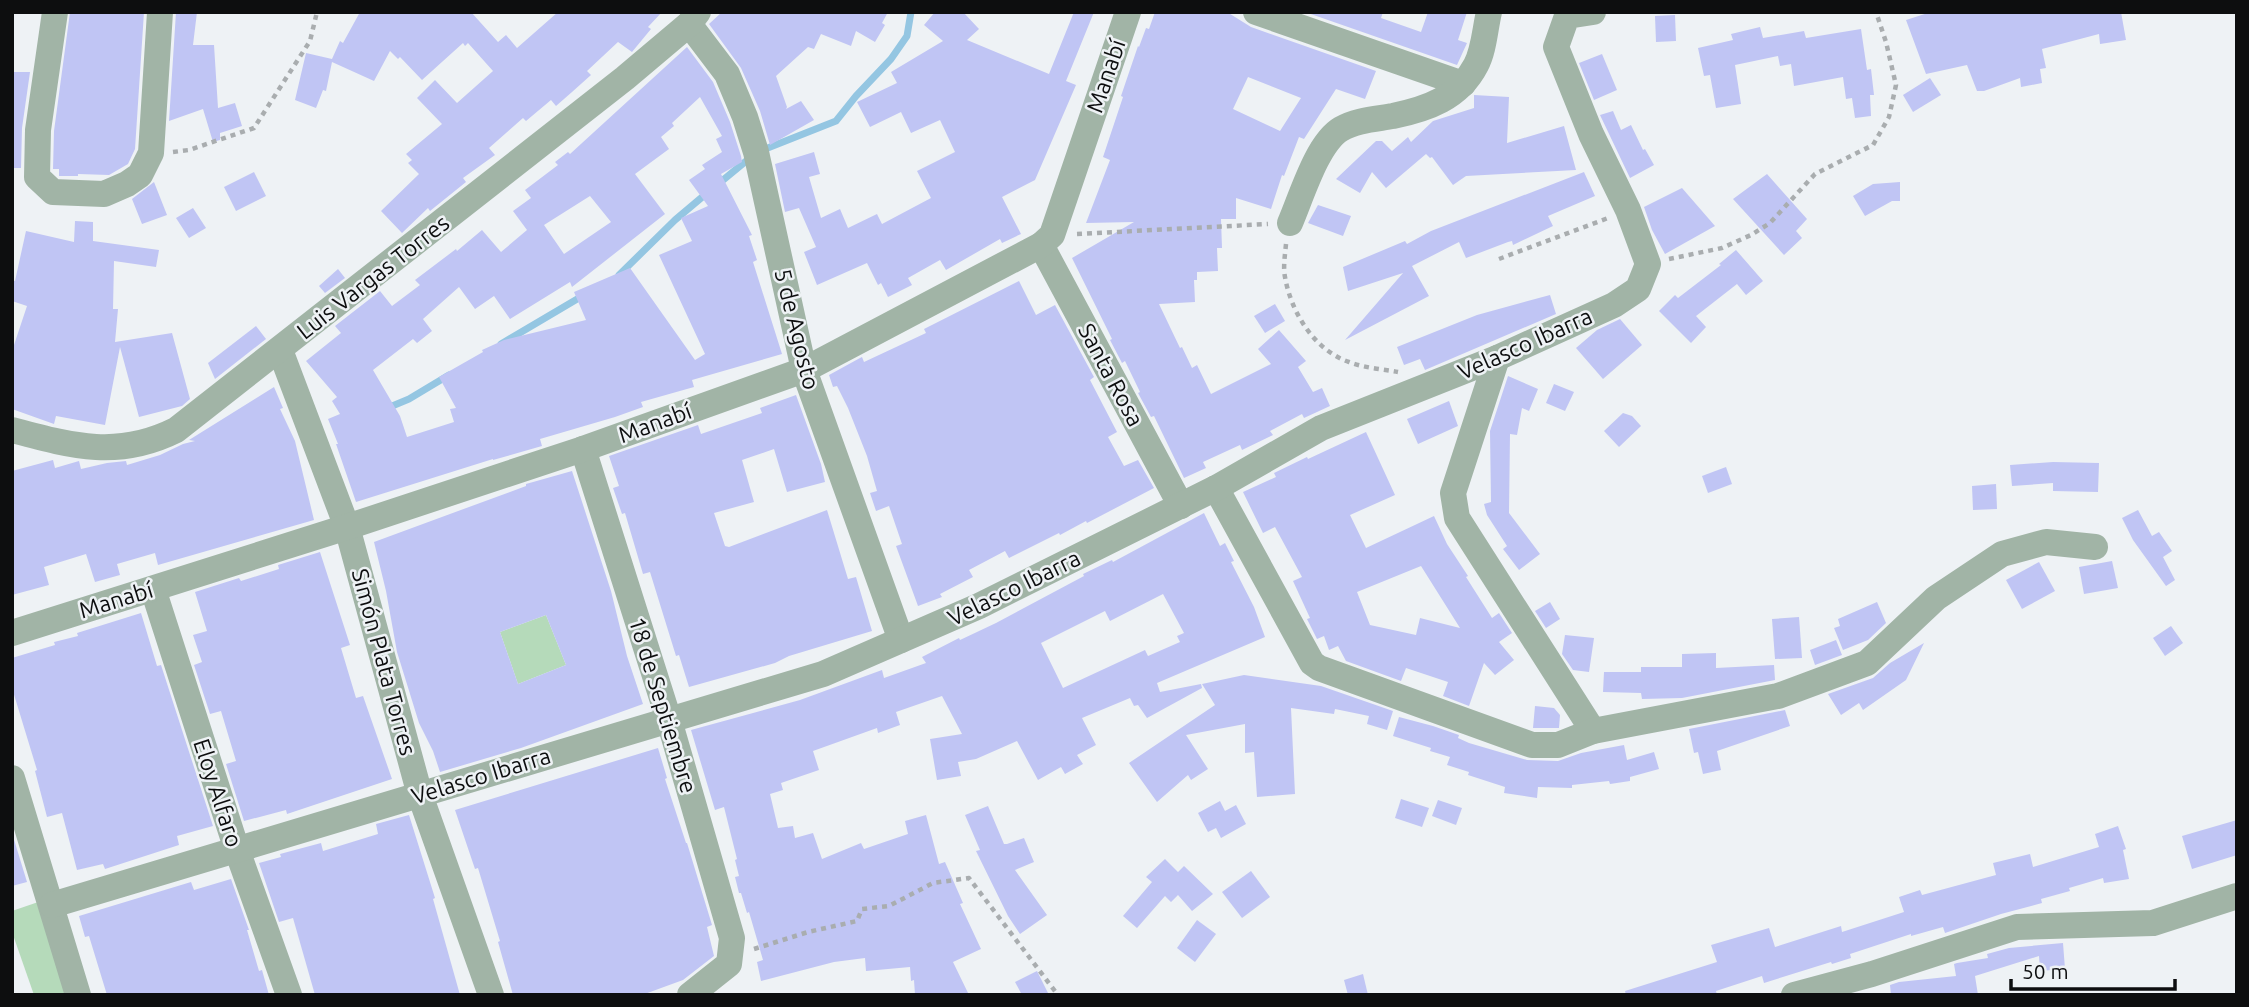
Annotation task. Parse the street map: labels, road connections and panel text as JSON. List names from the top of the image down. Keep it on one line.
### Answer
{"streets":{"street":["Manabí","Luis Vargas Torres","5 de Agosto","Velasco Ibarra","Santa Rosa","Simón Plata Torres","18 de Septiembre","Eloy Alfaro"]},"crossings":[["Manabí","5 de Agosto"],["Manabí","Santa Rosa"],["Manabí","Simón Plata Torres"],["Manabí","18 de Septiembre"],["Manabí","Eloy Alfaro"],["Luis Vargas Torres","5 de Agosto"],["Luis Vargas Torres","Simón Plata Torres"],["5 de Agosto","Velasco Ibarra"],["Velasco Ibarra","Santa Rosa"],["Velasco Ibarra","Simón Plata Torres"],["Velasco Ibarra","18 de Septiembre"],["Velasco Ibarra","Eloy Alfaro"]],"scale_bar":"50 m"}
